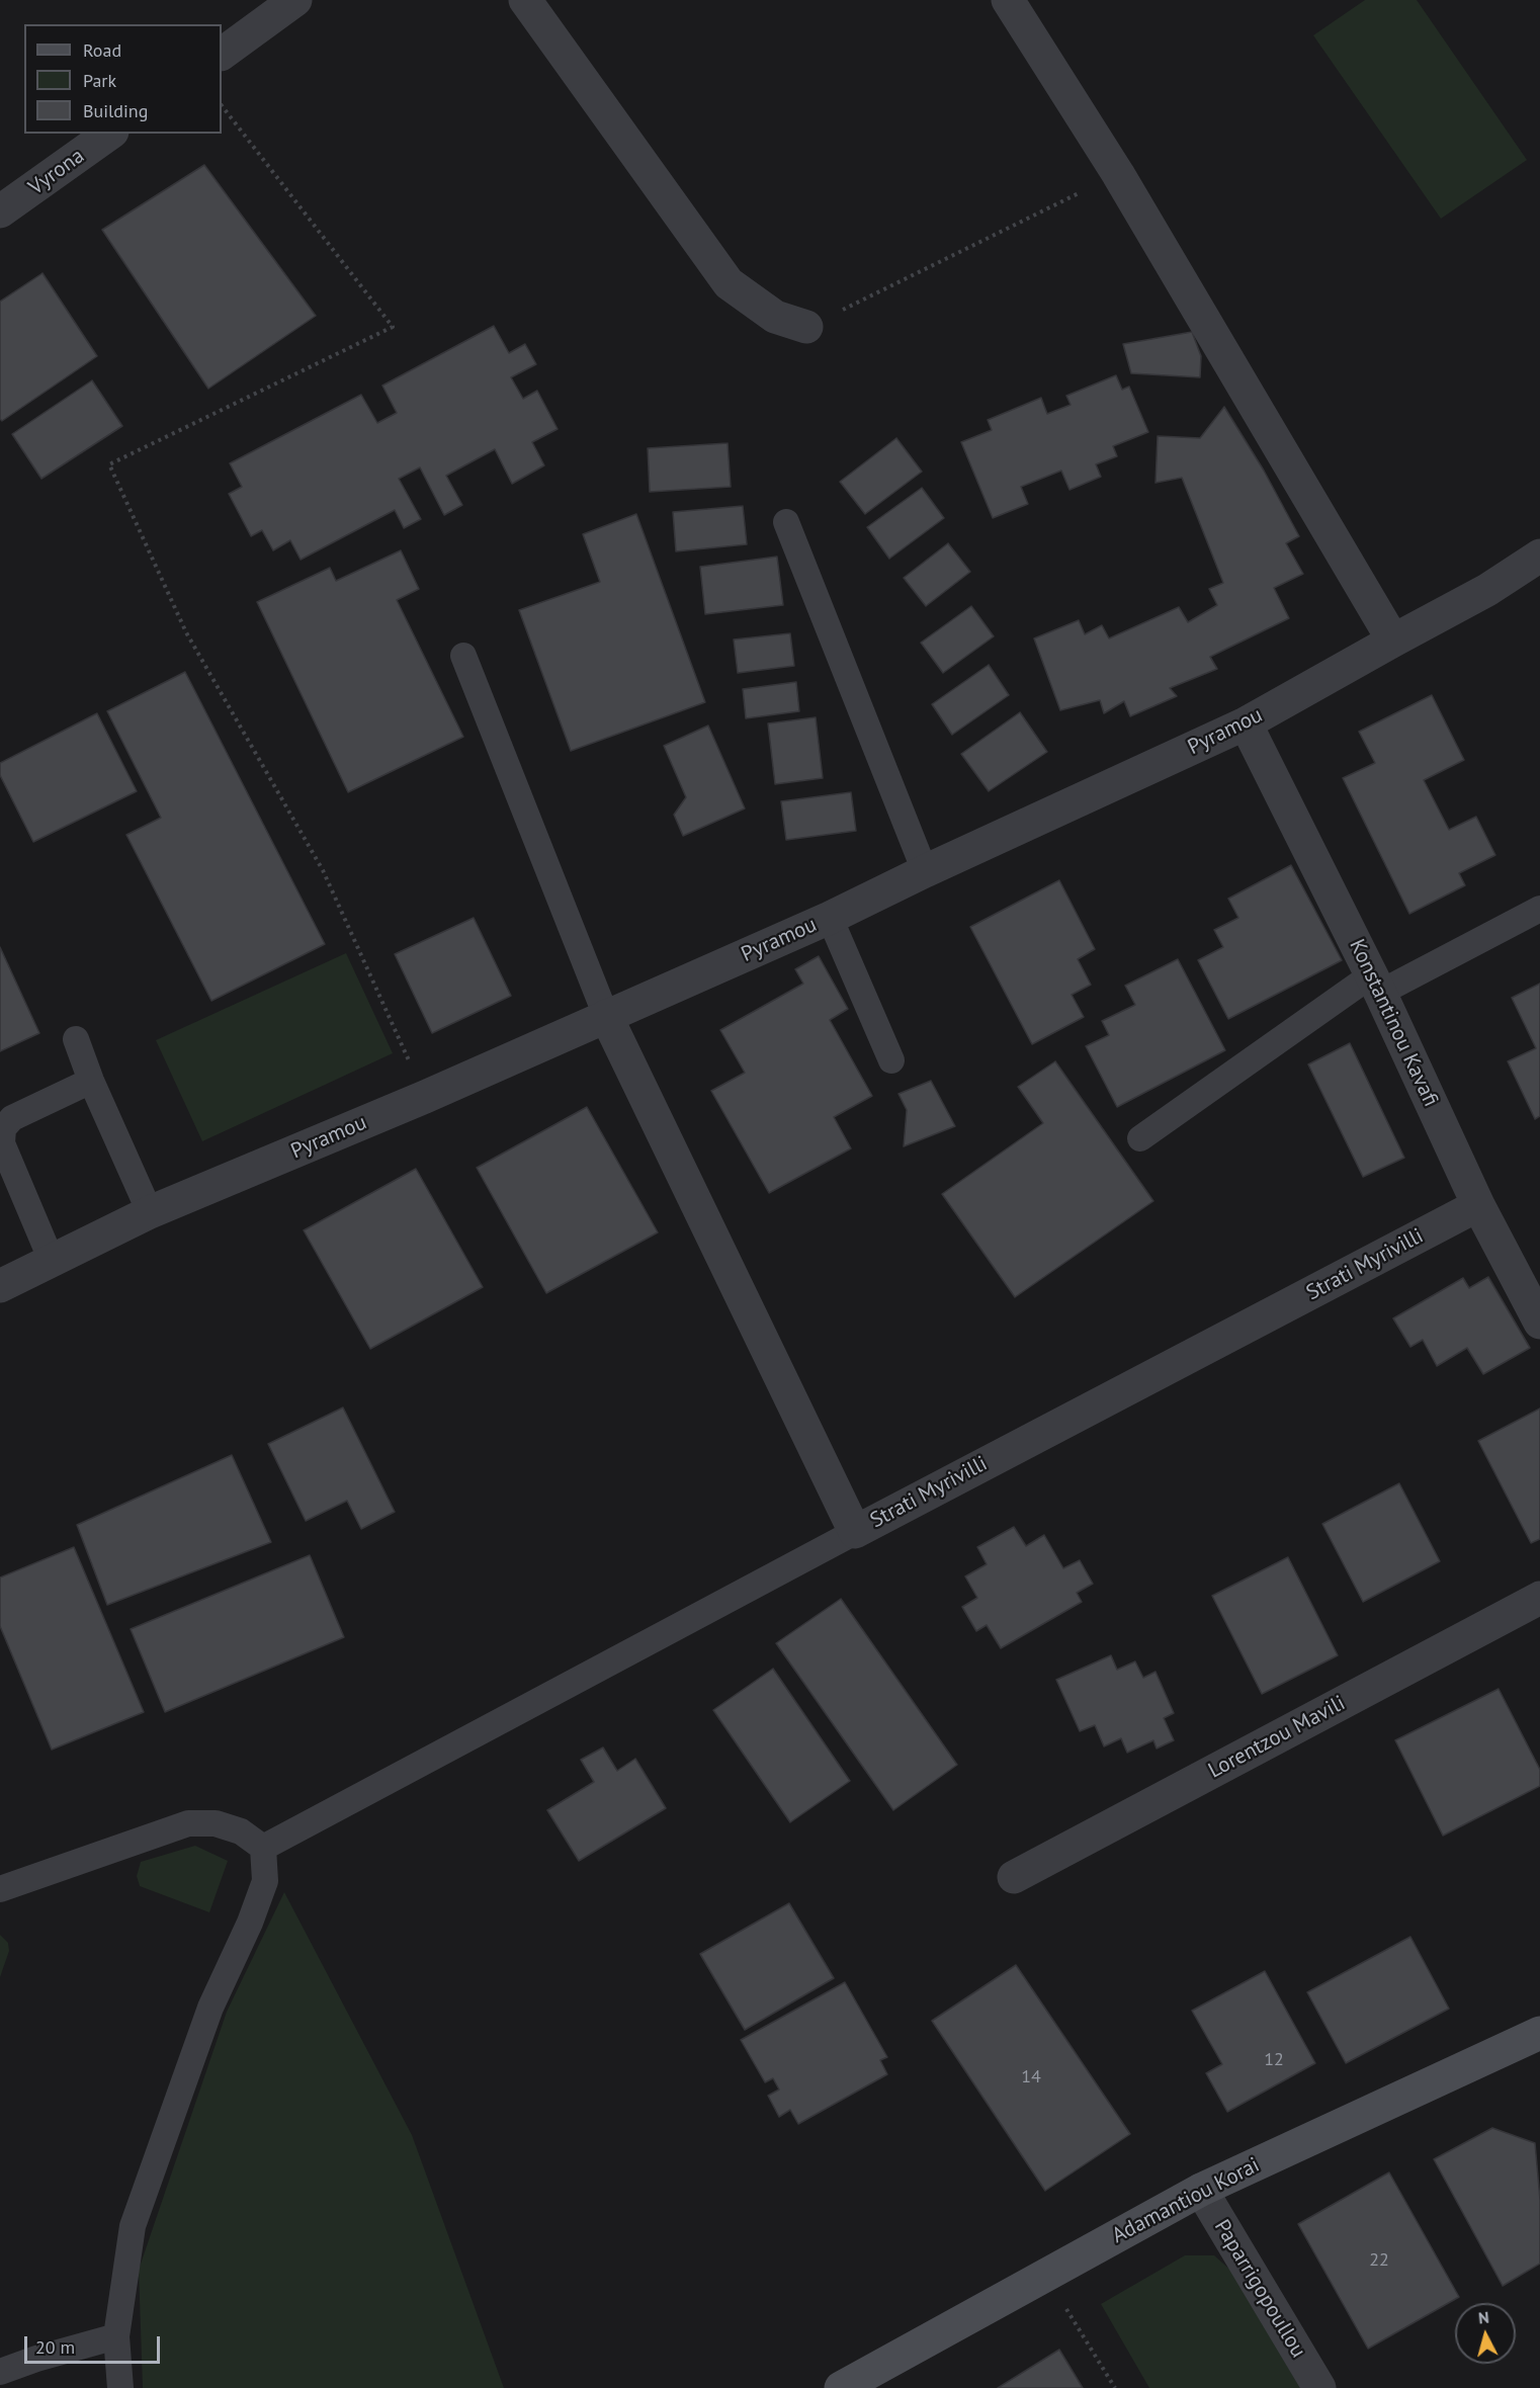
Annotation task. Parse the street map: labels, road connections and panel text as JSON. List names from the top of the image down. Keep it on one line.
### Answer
{"streets":{"main road":["Adamantiou Korai"],"street":["Vyrona","Pyramou","Konstantinou Kavafi","Strati Myrivilli","Lorentzou Mavili","Paparrigopoullou"]},"crossings":[["Pyramou","Konstantinou Kavafi"],["Pyramou","Strati Myrivilli"],["Konstantinou Kavafi","Strati Myrivilli"],["Adamantiou Korai","Paparrigopoullou"]],"house_numbers":["12","14","22"],"legend":["Road","Park","Building"],"scale_bar":"20 m","north":"top"}
